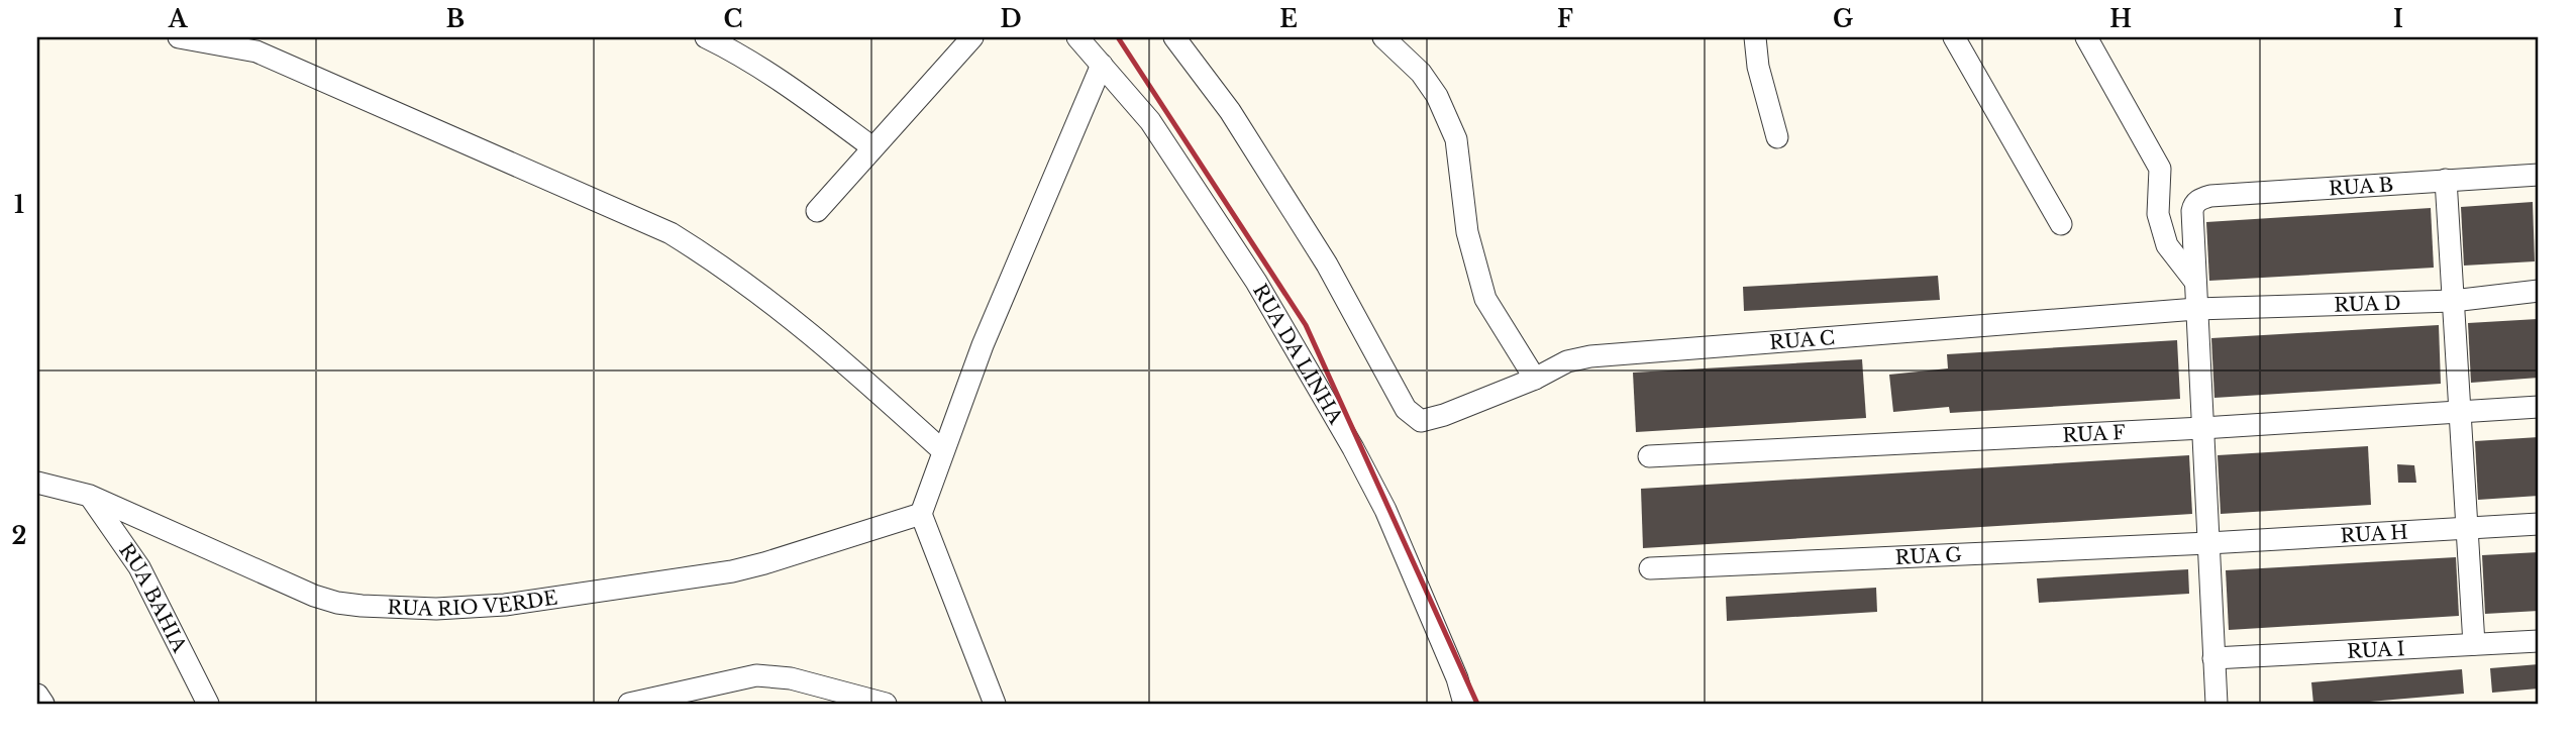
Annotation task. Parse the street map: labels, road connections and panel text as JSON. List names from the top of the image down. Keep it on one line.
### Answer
{"streets":{"street":["RUA B","RUA D","RUA C","RUA DA LINHA","RUA F","RUA H","RUA G","RUA BAHIA","RUA RIO VERDE","RUA I"]},"crossings":[["RUA D","RUA C"],["RUA H","RUA G"],["RUA BAHIA","RUA RIO VERDE"]],"grid":{"columns":["A","B","C","D","E","F","G","H","I"],"rows":["1","2"]}}
